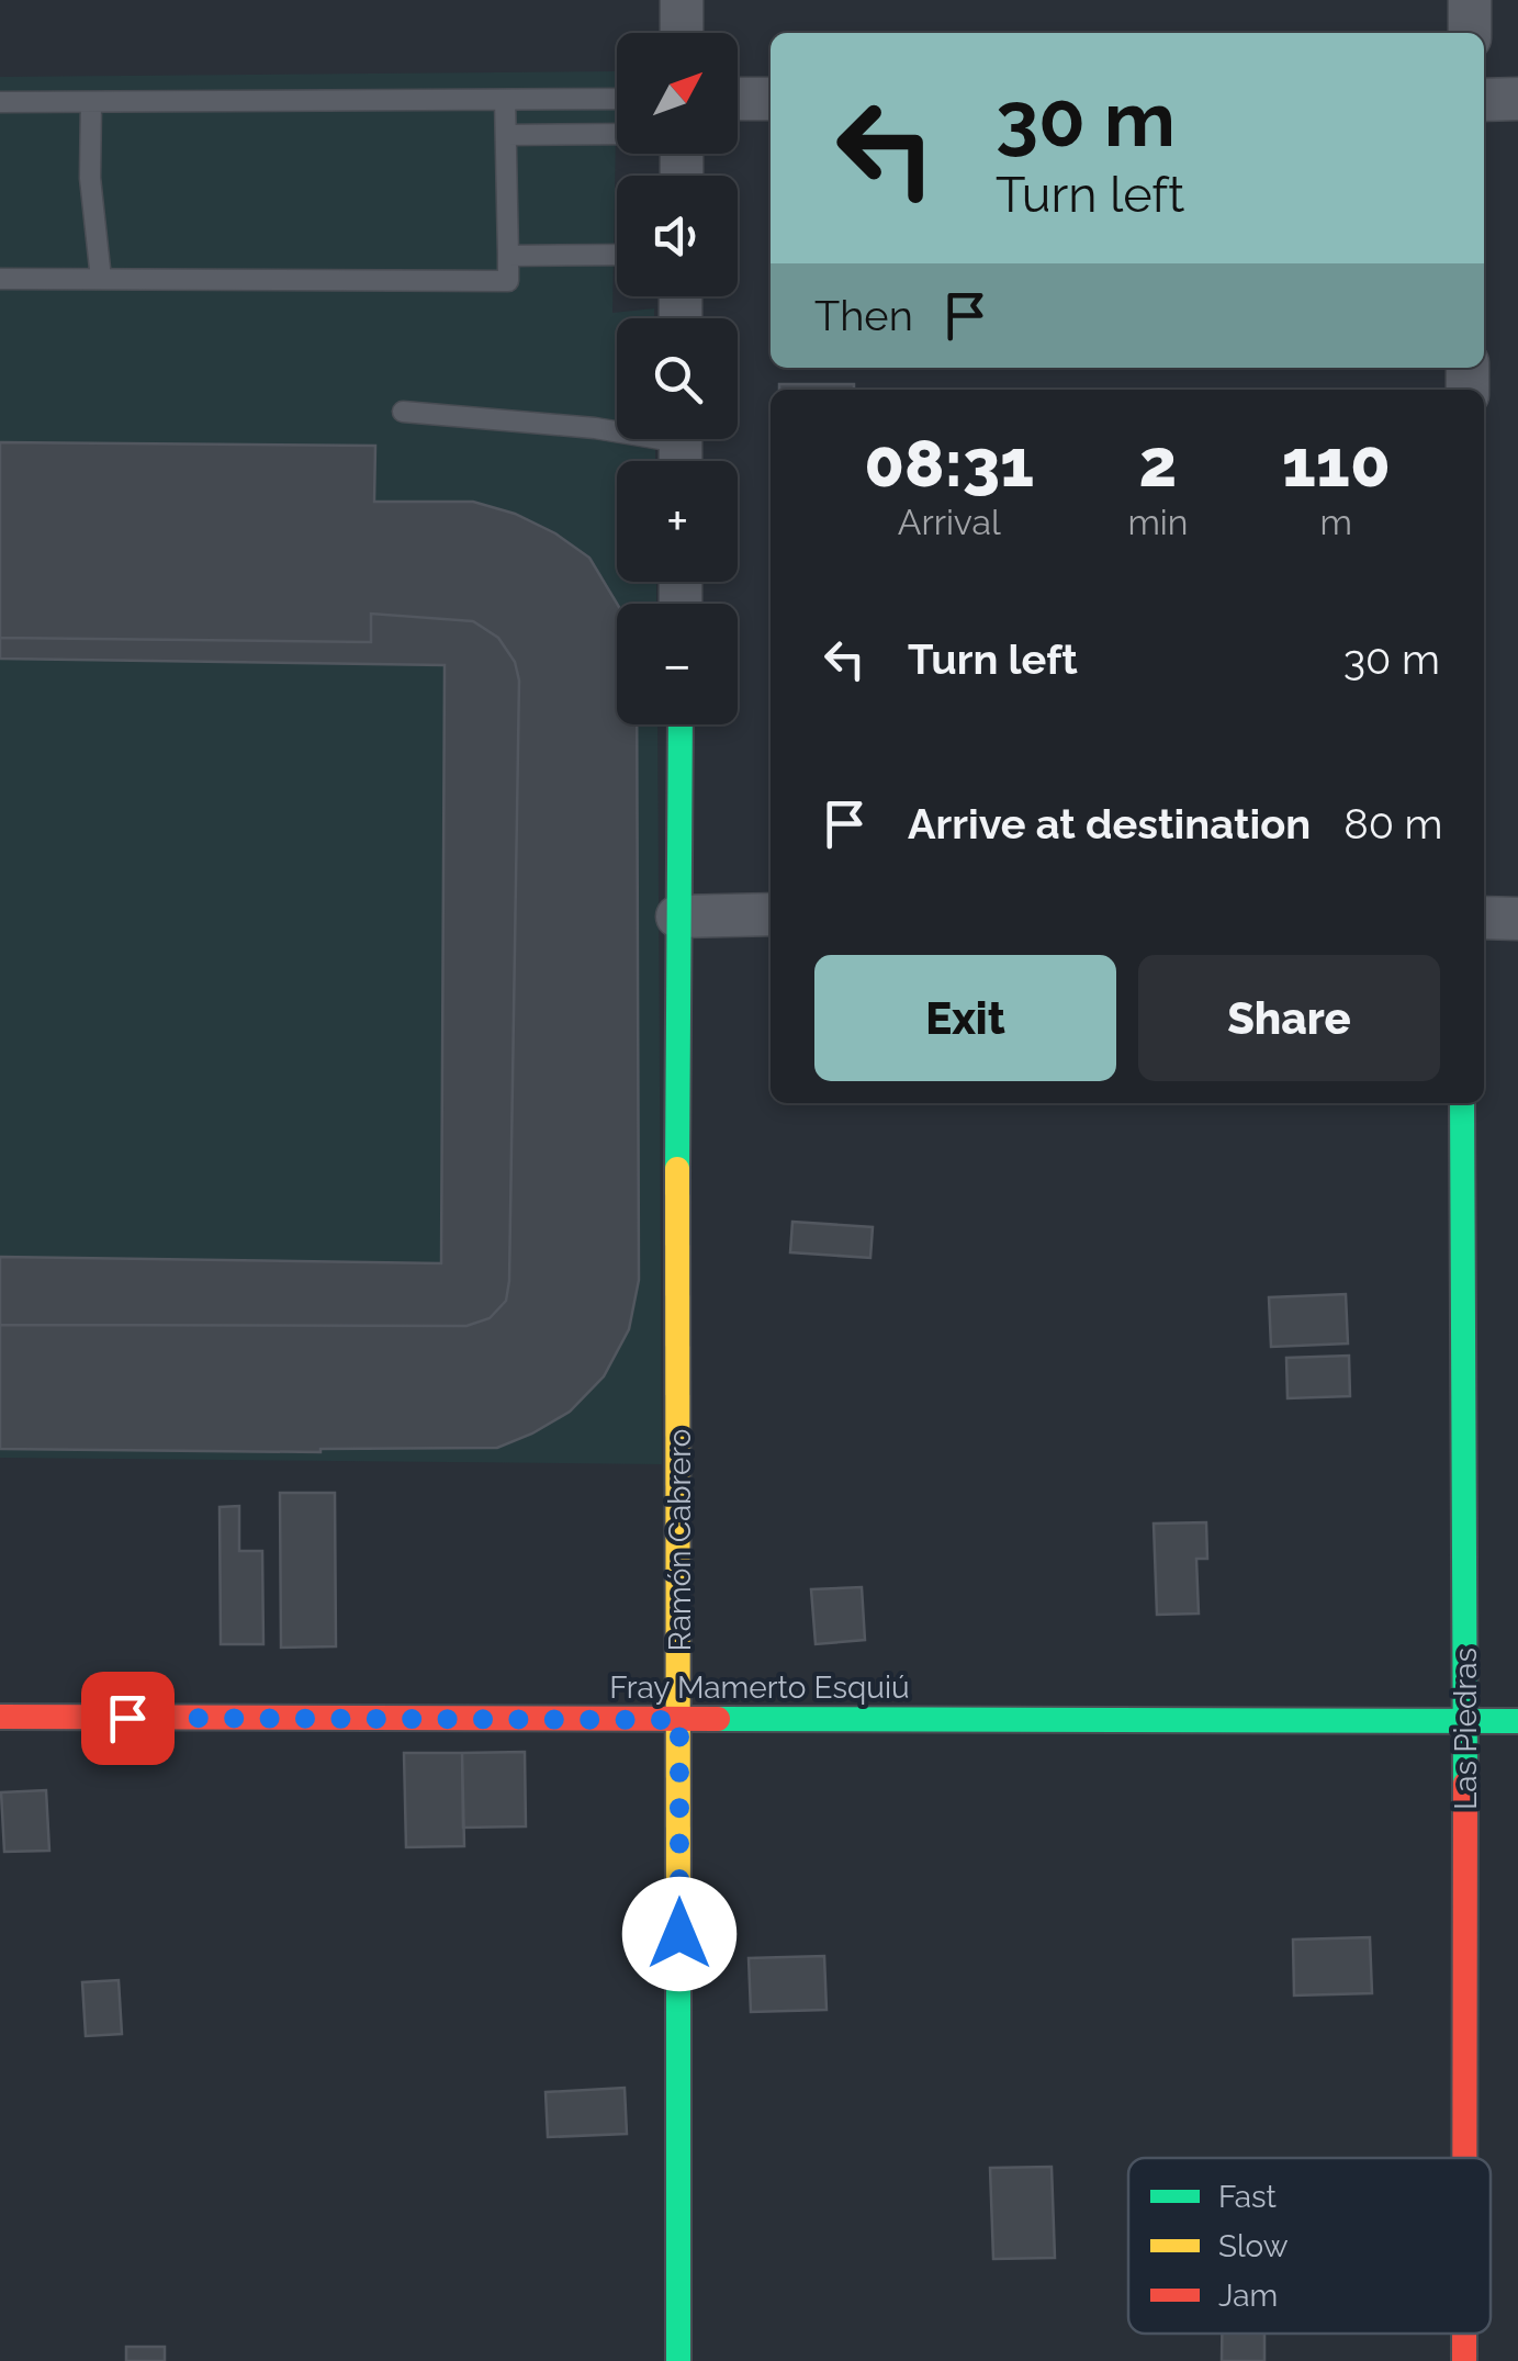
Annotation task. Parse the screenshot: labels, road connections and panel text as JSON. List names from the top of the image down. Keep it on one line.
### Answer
{"streets":{"street":["Ramón Cabrero","Fray Mamerto Esquiú","Las Piedras"]},"crossings":[["Ramón Cabrero","Fray Mamerto Esquiú"],["Fray Mamerto Esquiú","Las Piedras"]],"legend":["Fast","Slow","Jam"],"north":"top right","page":{"map_buttons":["+","−"],"turn":["30 m","Turn left"],"then":"Then","eta":["08:31","Arrival","2","min","110","m"],"list":[{"name":"Turn left","value":"30 m"},{"name":"Arrive at destination","value":"80 m"}],"buttons":["Exit","Share"]}}
